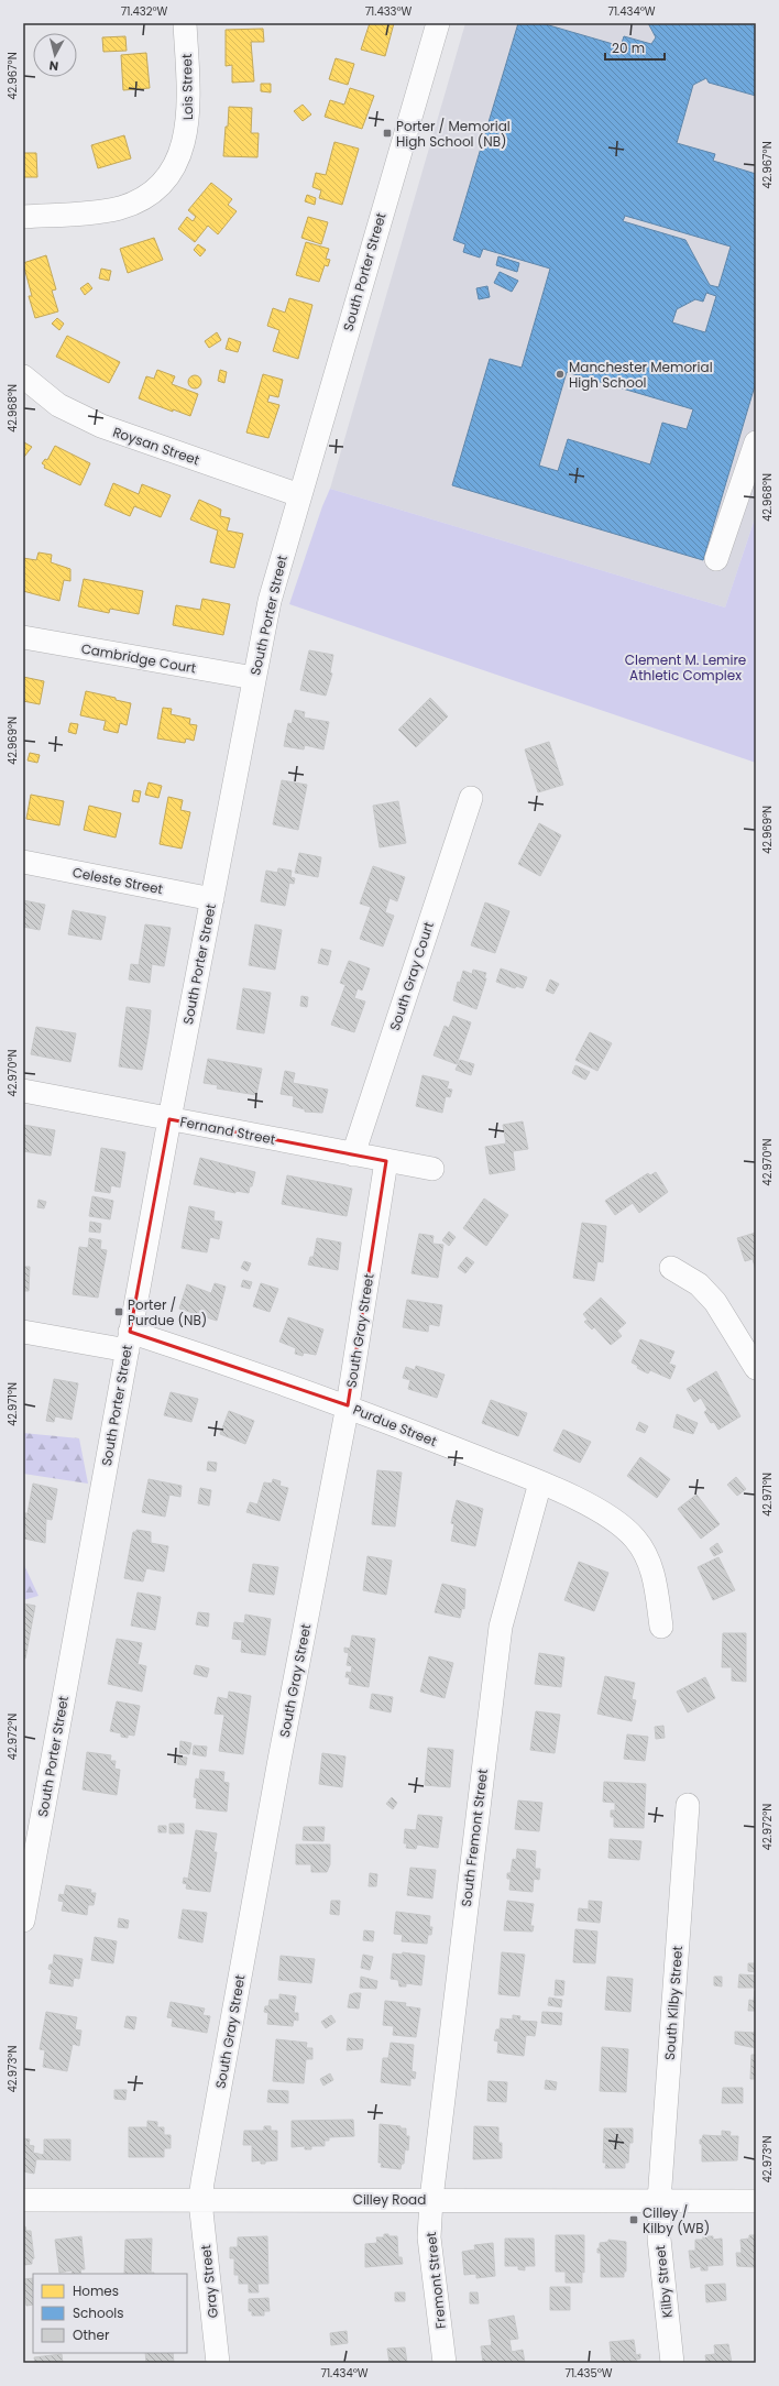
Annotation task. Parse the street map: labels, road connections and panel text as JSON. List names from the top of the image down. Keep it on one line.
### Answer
{"streets":{"street":["Lois Street","South Porter Street","Roysan Street","Cambridge Court","Celeste Street","South Gray Court","Fernand Street","South Gray Street","Purdue Street","South Fremont Street","South Kilby Street","Cilley Road","Fremont Street","Gray Street","Kilby Street"]},"crossings":[["South Porter Street","Roysan Street"],["South Porter Street","Cambridge Court"],["South Porter Street","Celeste Street"],["South Porter Street","Fernand Street"],["South Porter Street","Purdue Street"],["South Gray Court","Fernand Street"],["Fernand Street","South Gray Street"],["South Gray Street","Purdue Street"],["South Gray Street","Cilley Road"],["South Gray Street","Gray Street"],["Purdue Street","South Fremont Street"],["South Fremont Street","Cilley Road"],["South Fremont Street","Fremont Street"],["South Kilby Street","Cilley Road"],["South Kilby Street","Kilby Street"],["Cilley Road","Fremont Street"],["Cilley Road","Gray Street"],["Cilley Road","Kilby Street"]],"parks":["Clement M. Lemire Athletic Complex"],"places":{"transit":["Porter / Memorial High School (NB)","Porter / Purdue (NB)","Cilley / Kilby (WB)"],"other":["Manchester Memorial High School"]},"legend":["Homes","Schools","Other"],"scale_bar":"20 m","north":"bottom","coordinates":["71.432°W","71.433°W","71.434°W","42.967°N","42.968°N","42.969°N","42.970°N","42.971°N","42.972°N","42.973°N","71.435°W"]}
